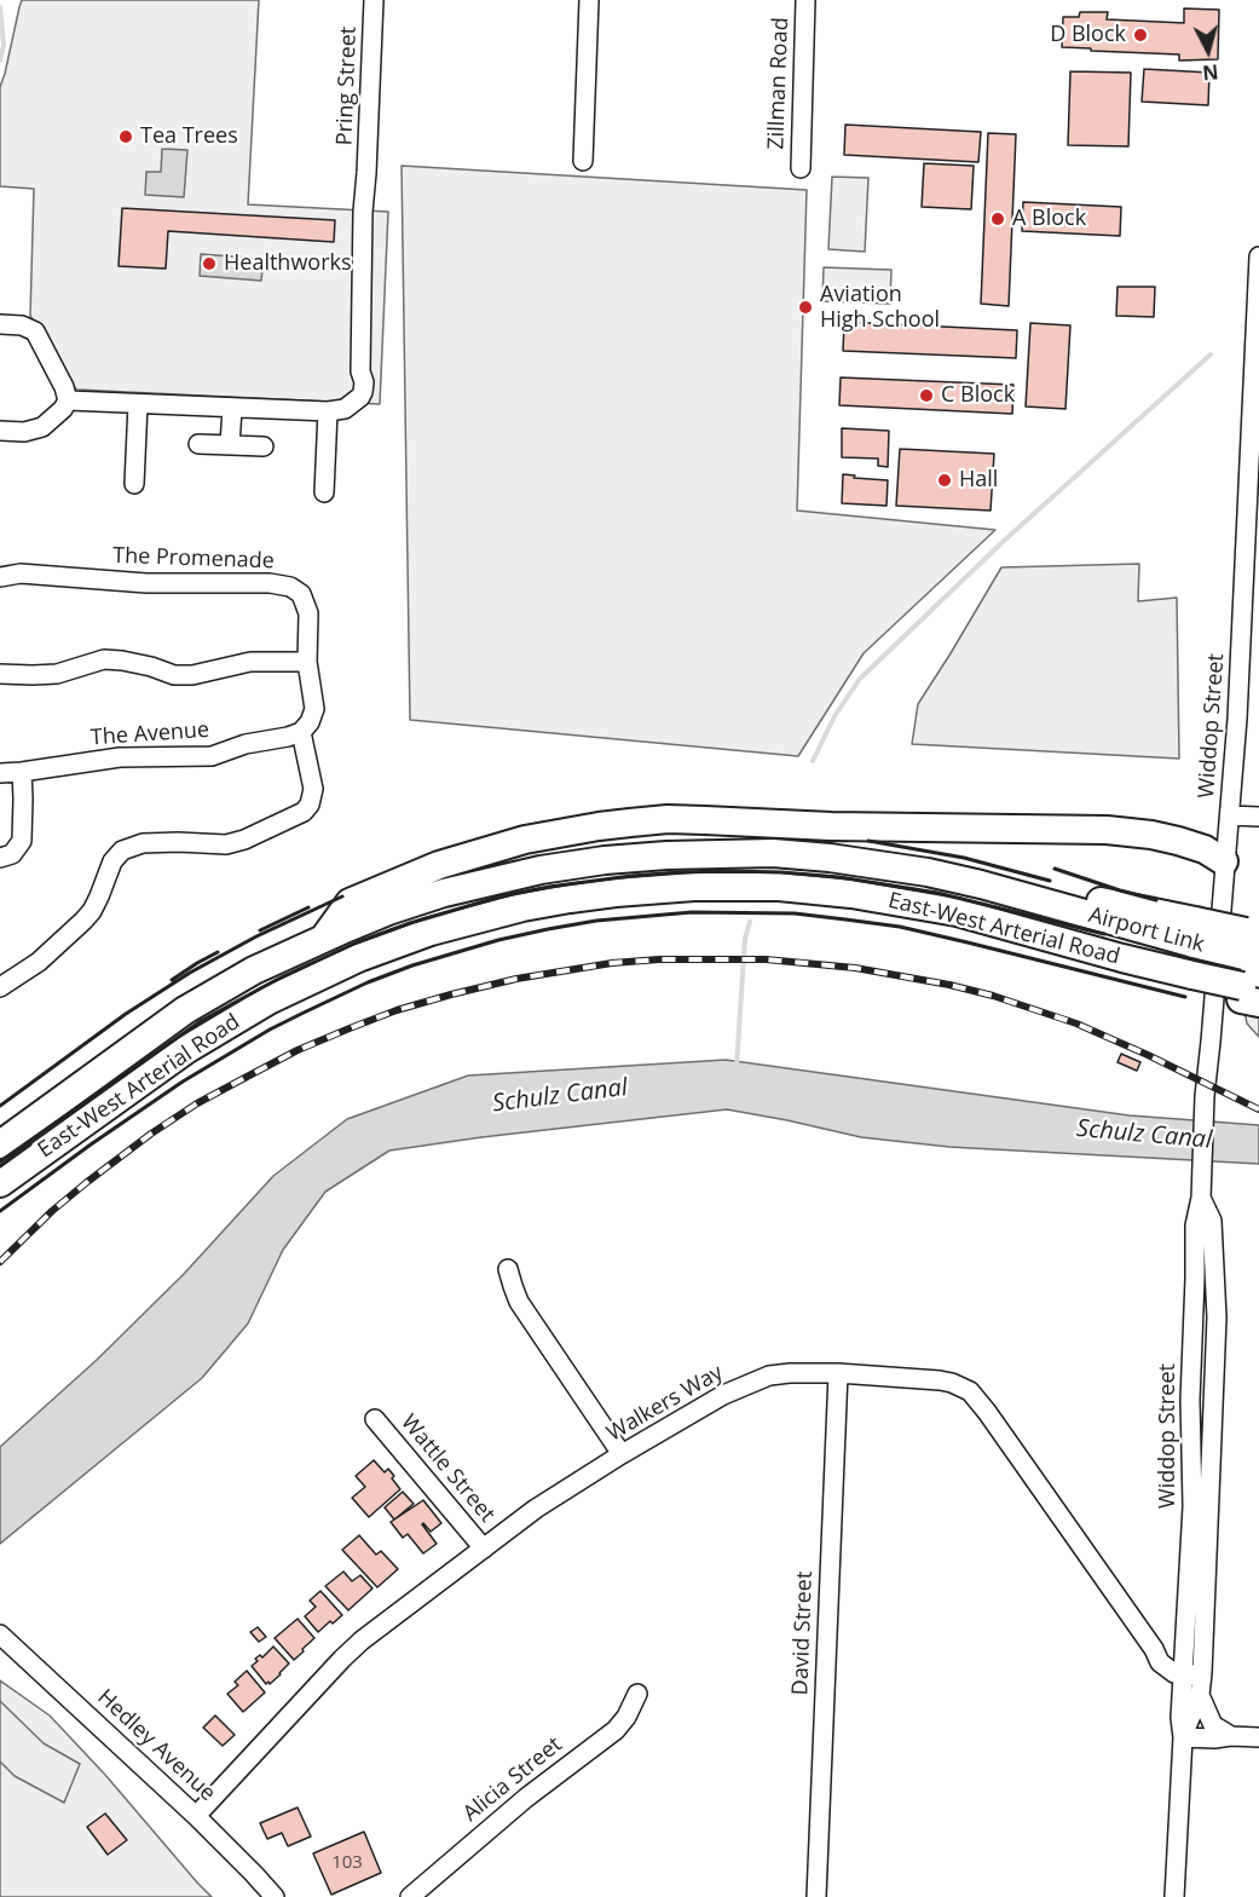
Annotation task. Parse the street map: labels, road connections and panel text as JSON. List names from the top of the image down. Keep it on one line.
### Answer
{"streets":{"highway":["East-West Arterial Road","Airport Link"],"street":["Zillman Road","Pring Street","The Promenade","Widdop Street","The Avenue","Walkers Way","Wattle Street","David Street","Hedley Avenue","Alicia Street"]},"crossings":[["The Promenade","The Avenue"],["Widdop Street","Walkers Way"],["East-West Arterial Road","Airport Link"],["Walkers Way","Wattle Street"],["Walkers Way","David Street"],["Walkers Way","Hedley Avenue"]],"water":["Schulz Canal"],"places":["D Block","Tea Trees","A Block","Healthworks","Aviation High School","C Block","Hall"],"house_numbers":["103"],"north":"bottom"}
